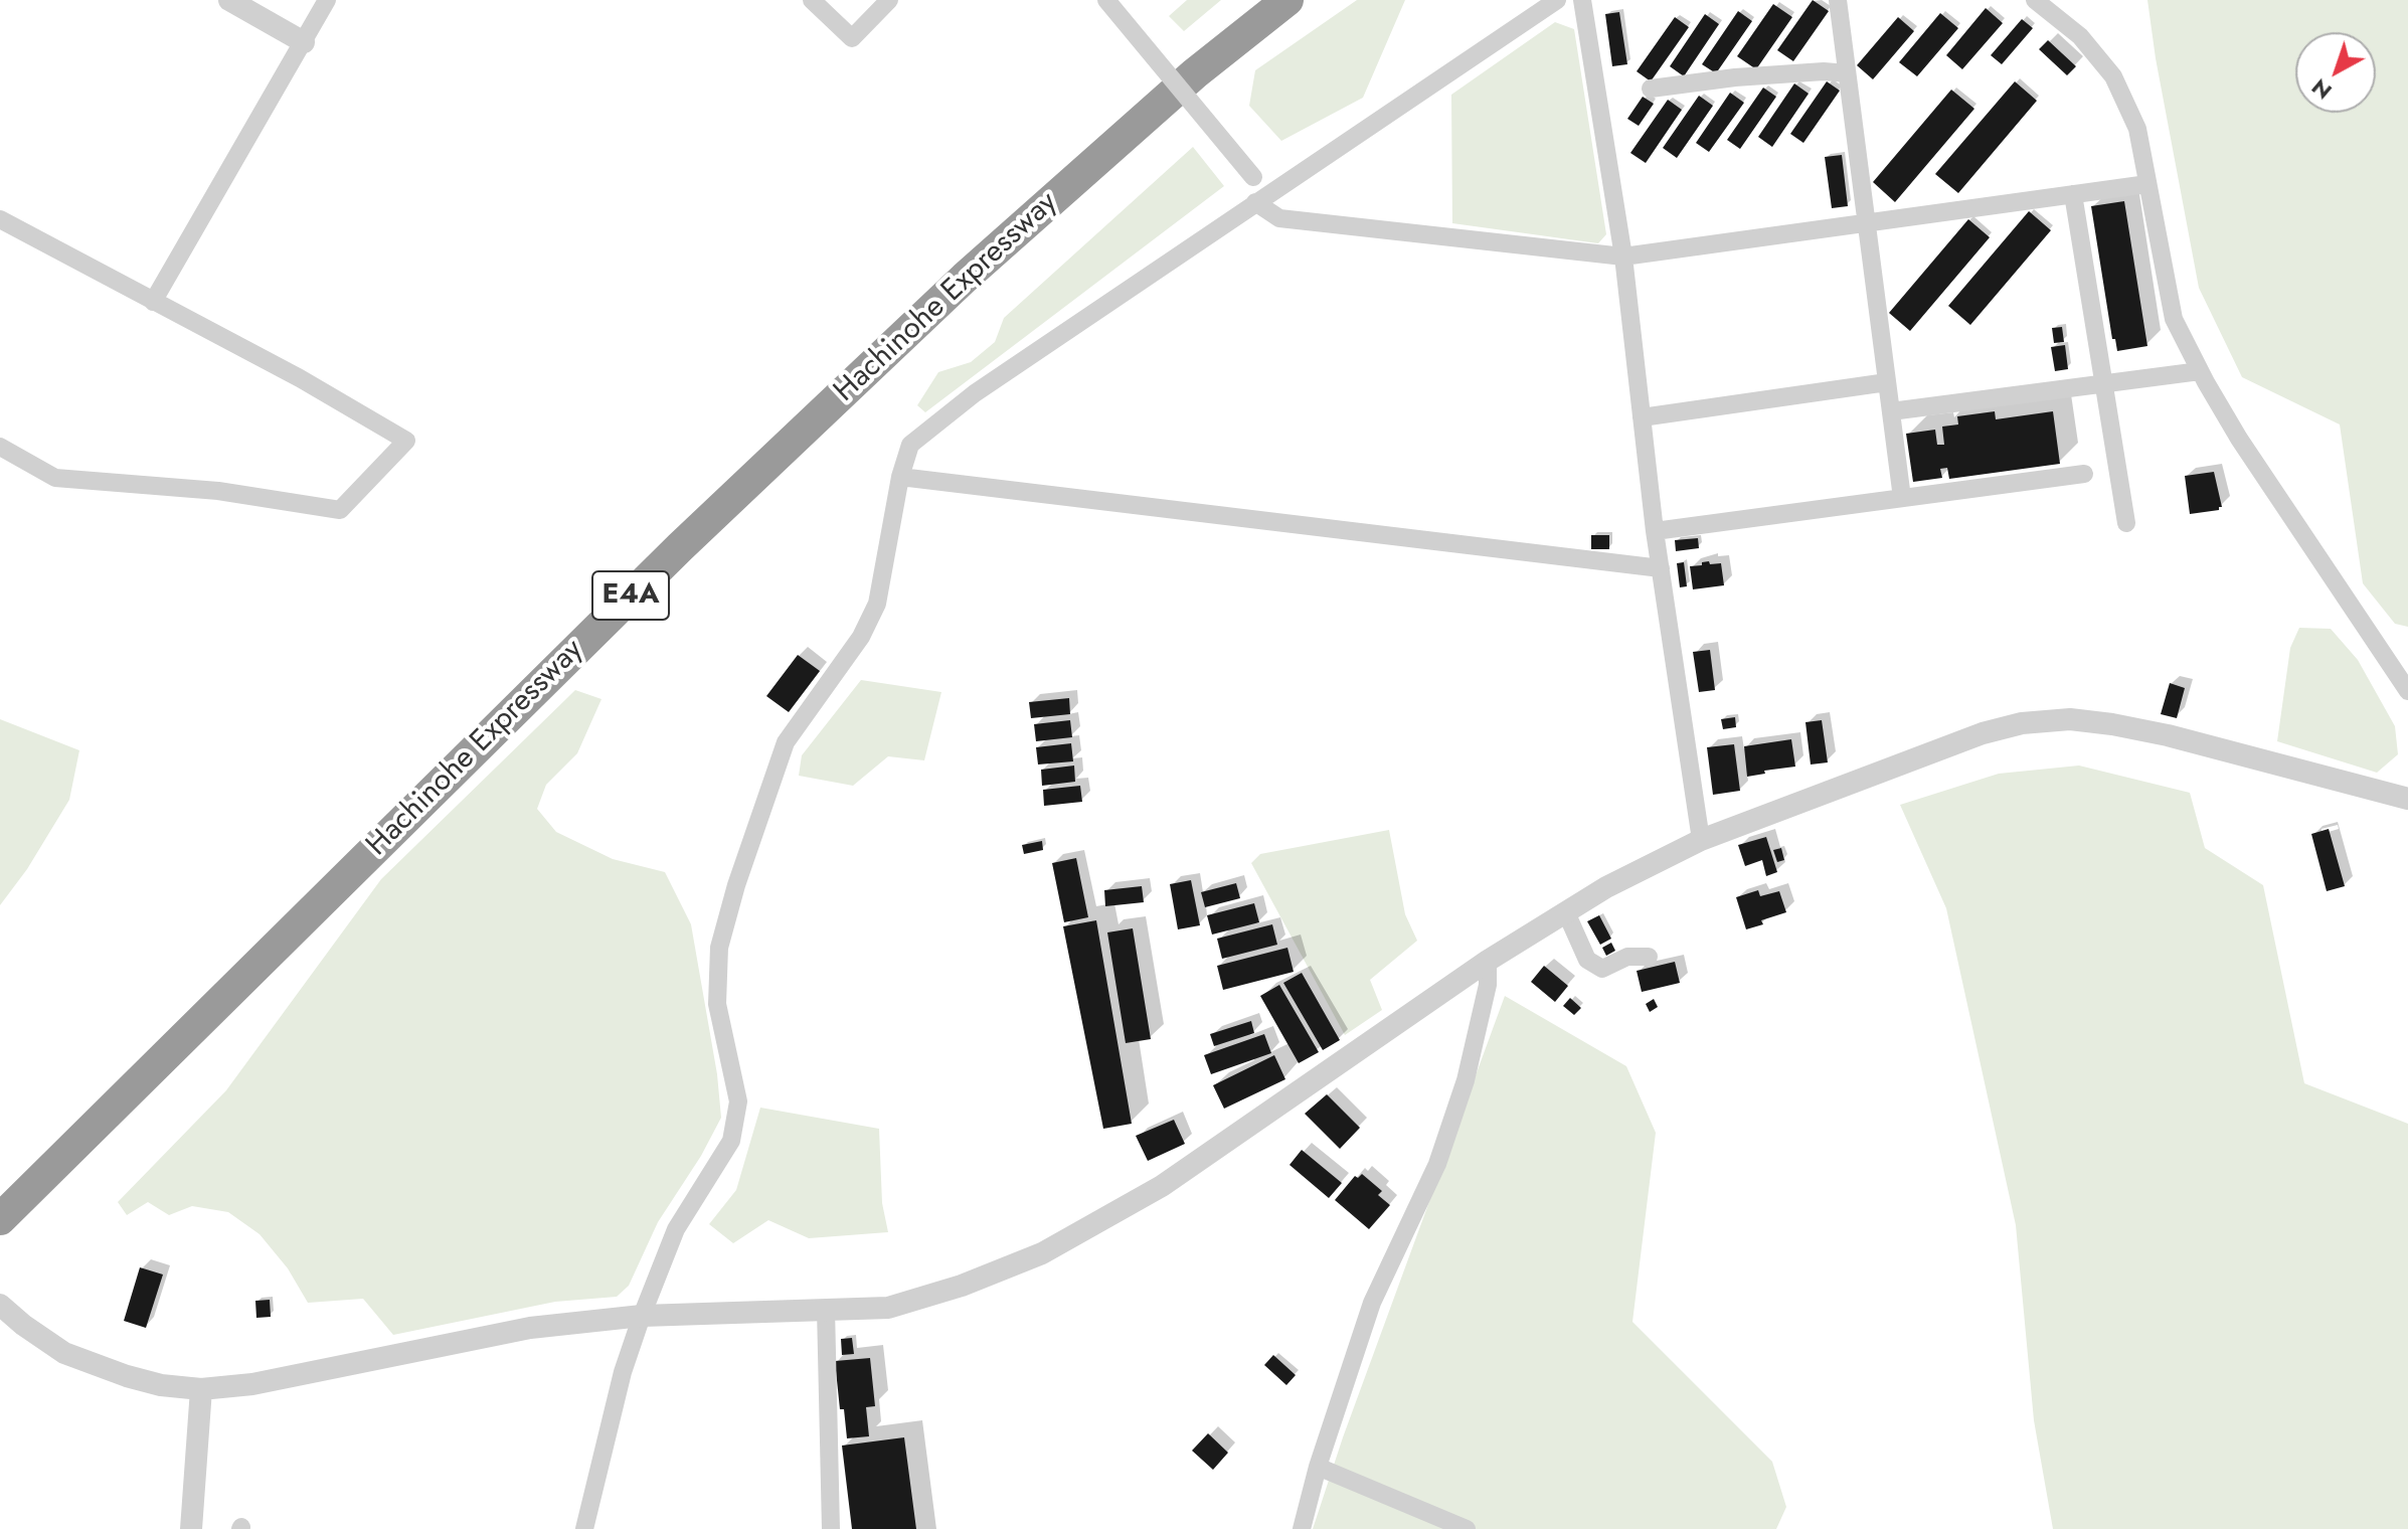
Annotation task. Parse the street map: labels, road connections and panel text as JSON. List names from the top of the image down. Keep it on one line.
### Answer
{"streets":{"highway":["Hachinohe Expressway","E4A"]},"north":"bottom left"}
